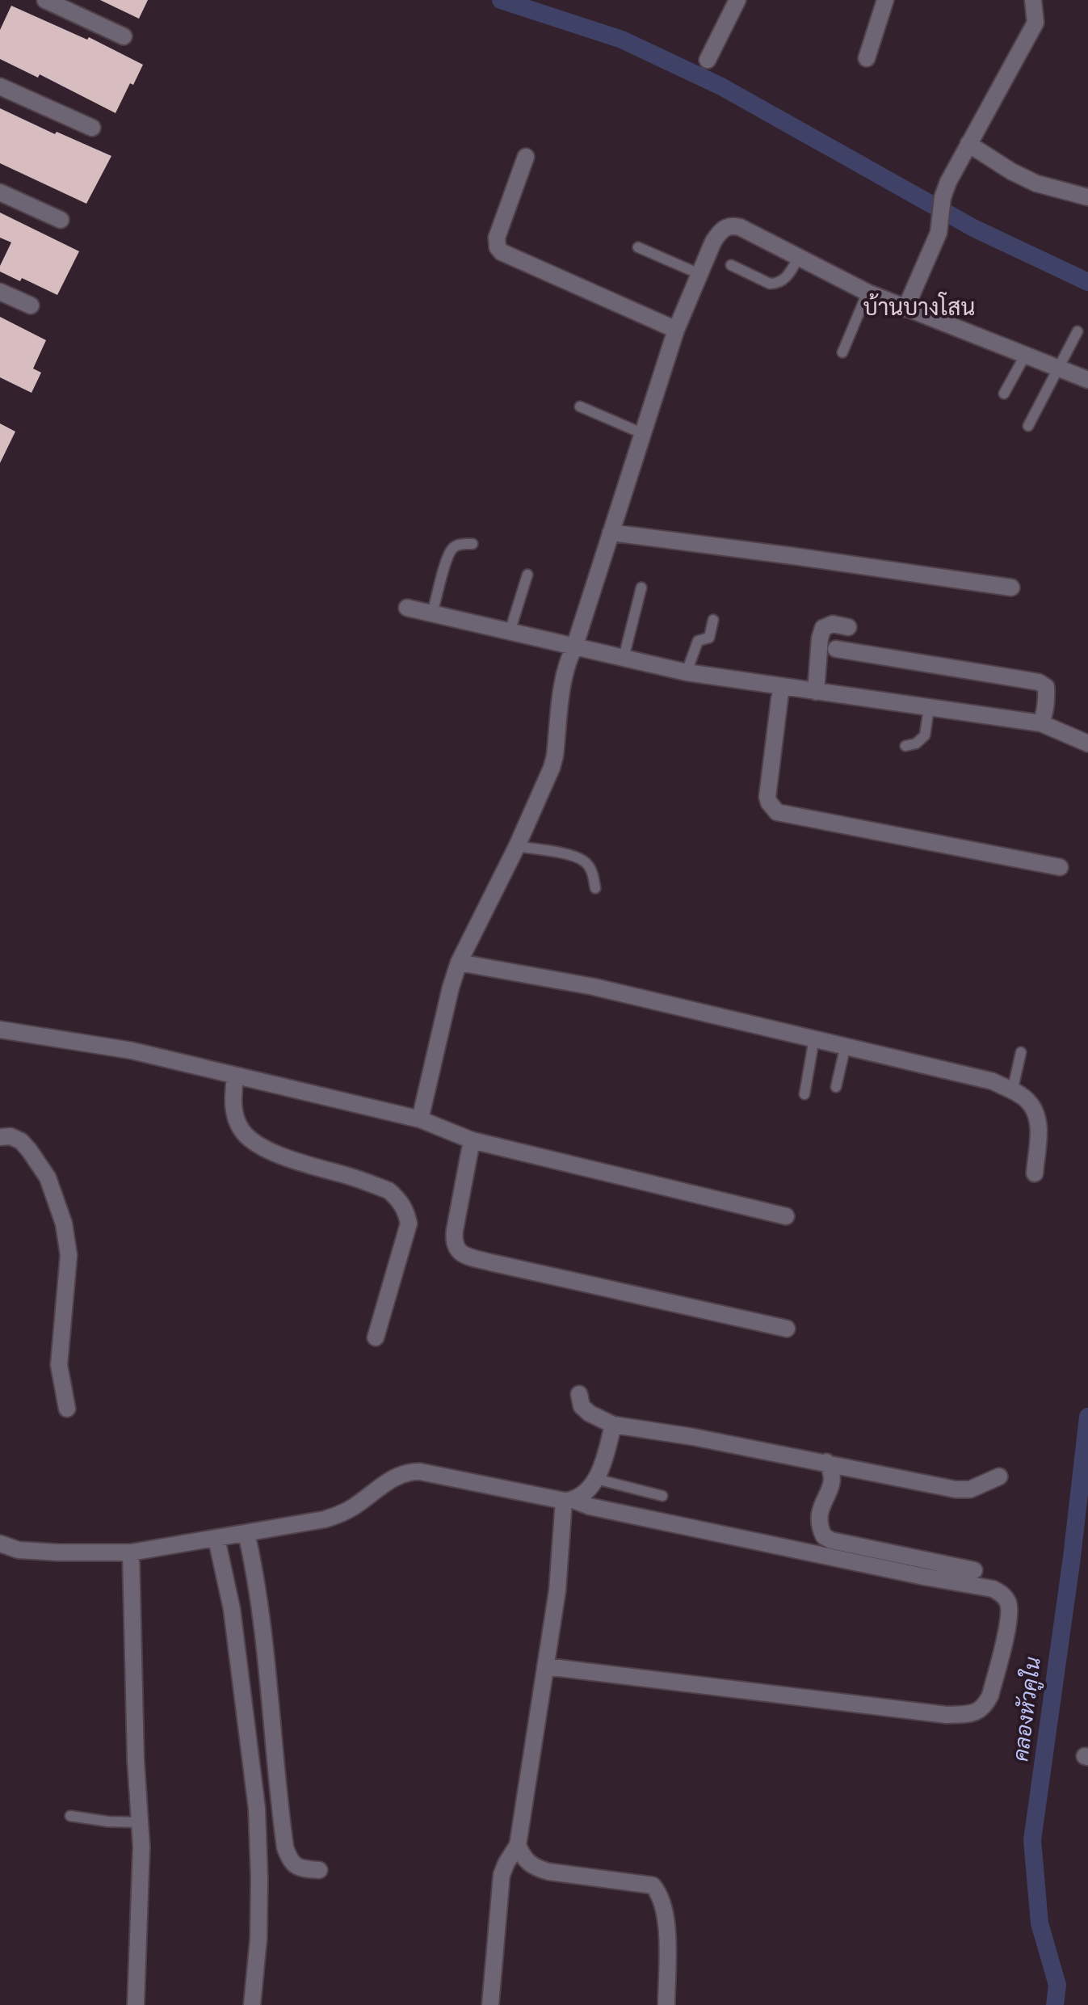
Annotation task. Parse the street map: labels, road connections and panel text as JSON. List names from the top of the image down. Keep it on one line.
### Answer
{"districts":["บ้านบางโสน"],"water":["คลองหัวคูใน"]}
